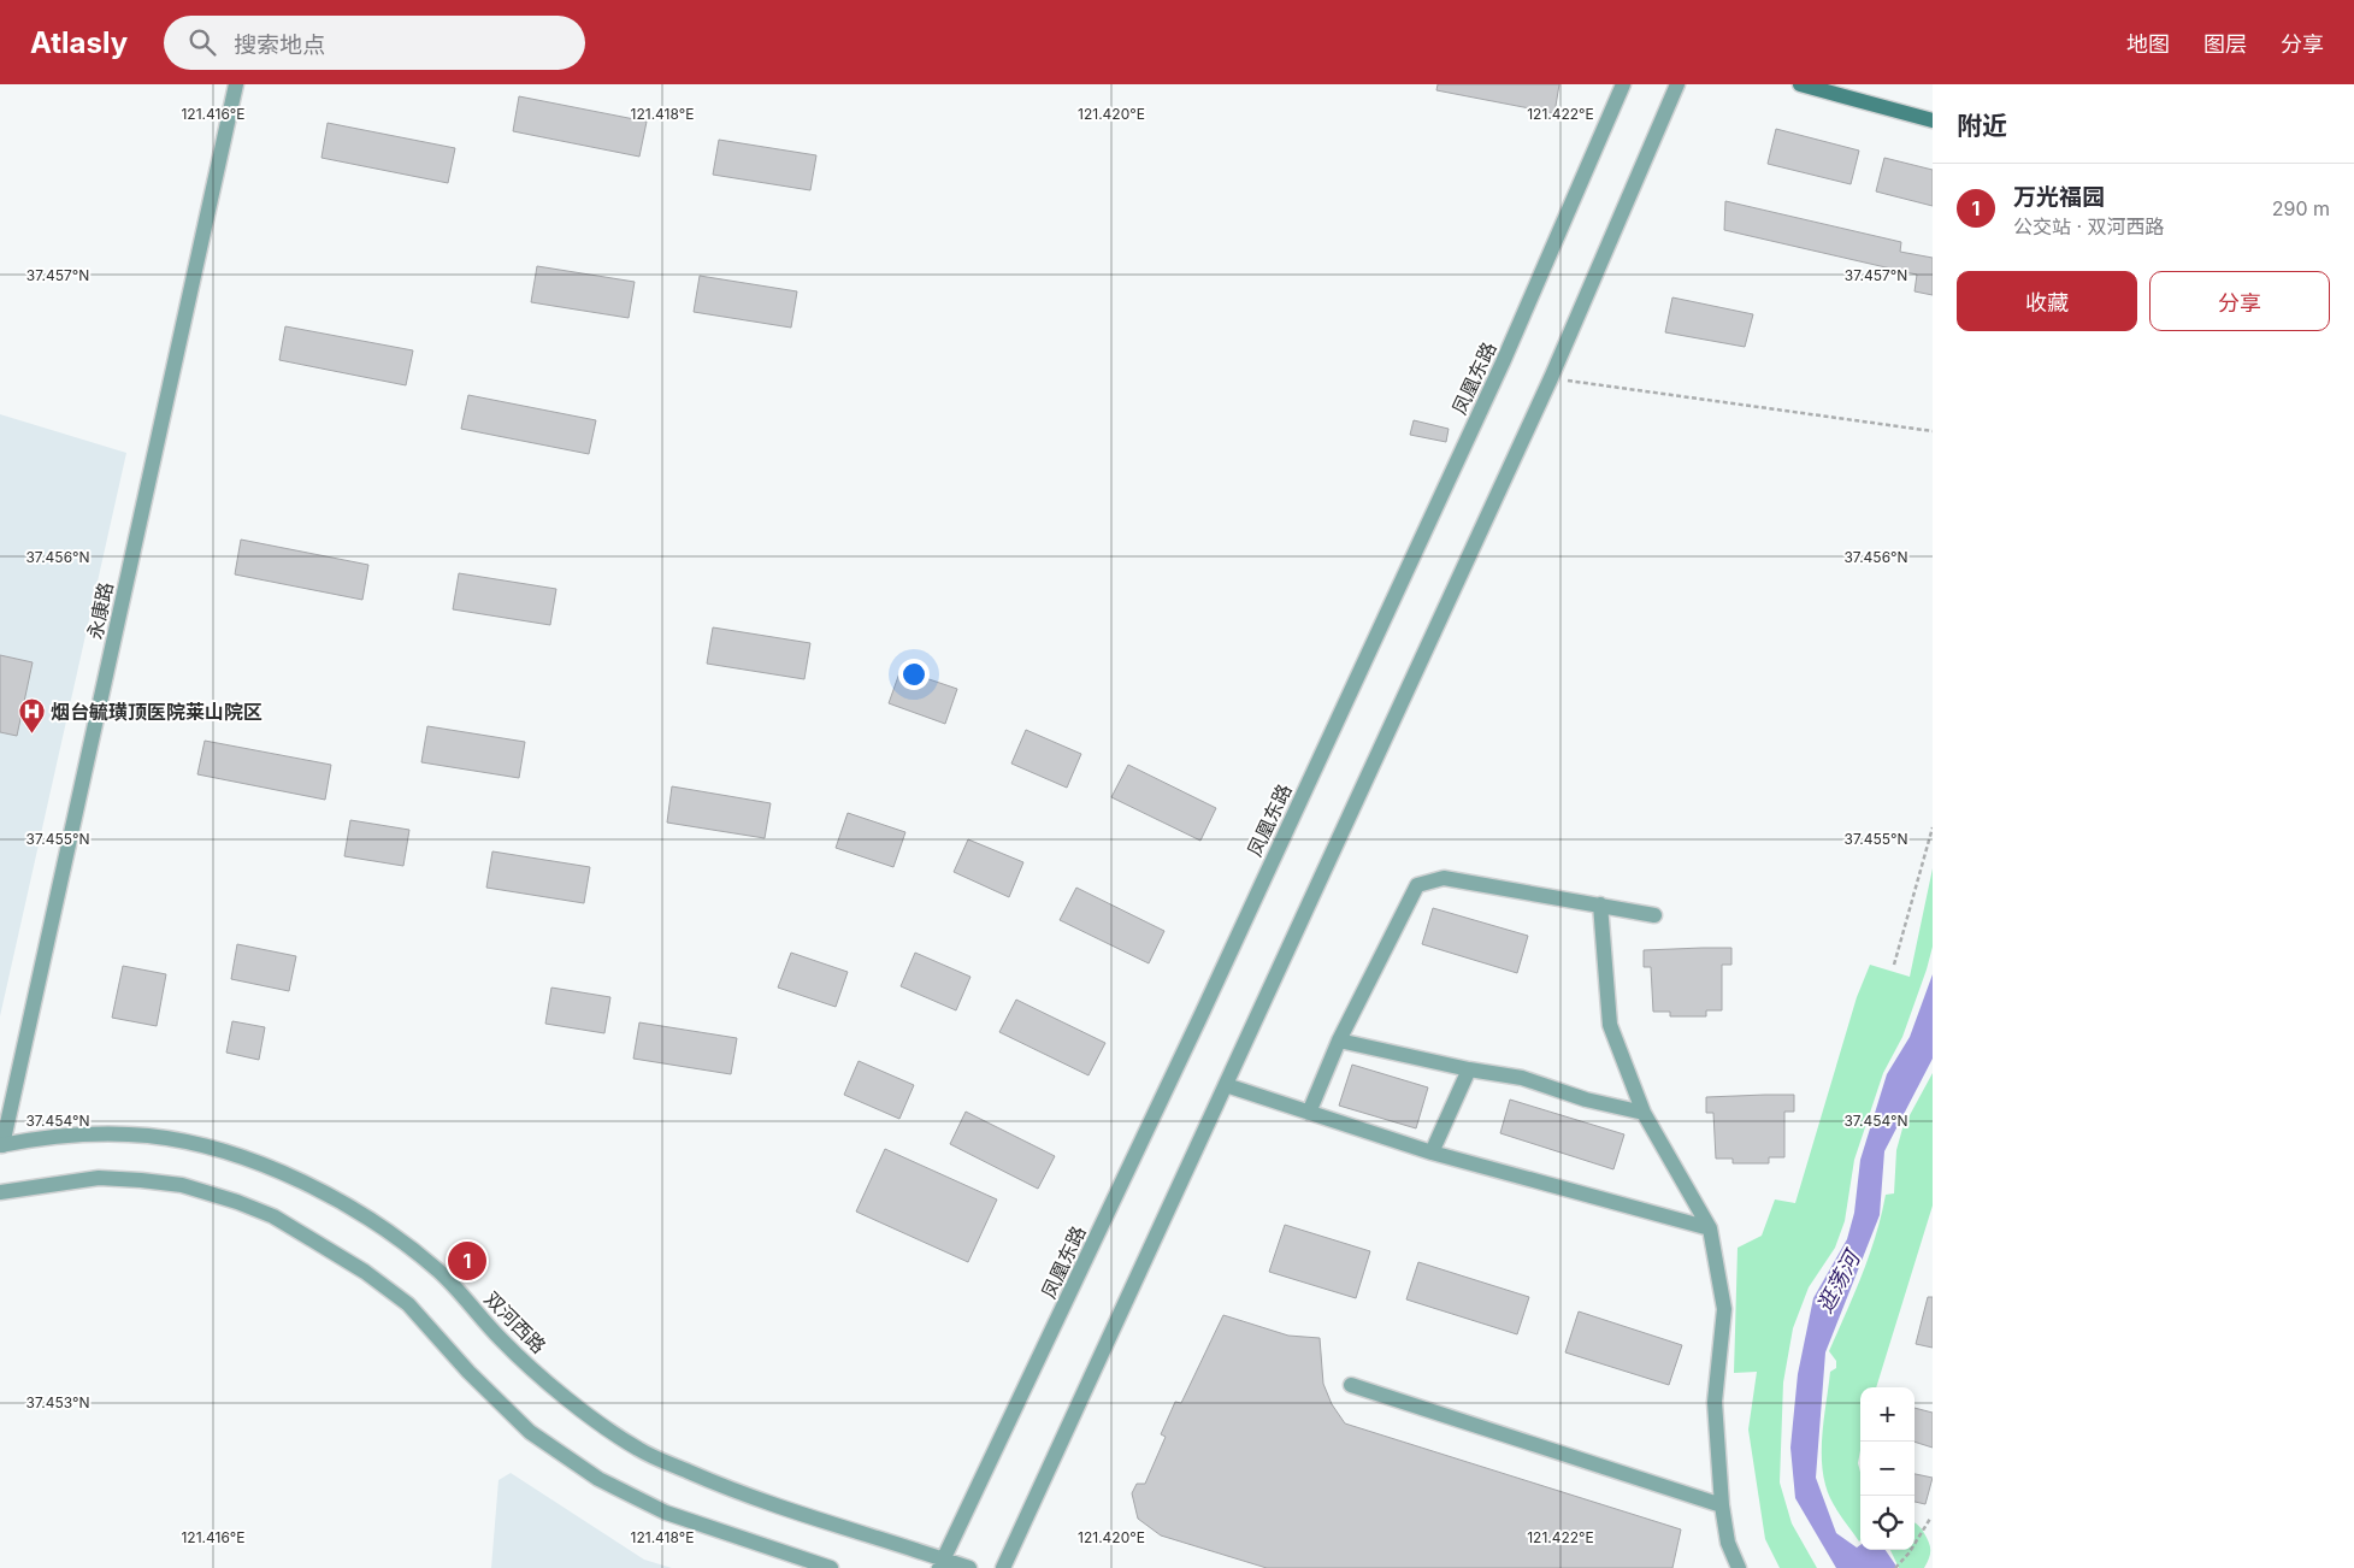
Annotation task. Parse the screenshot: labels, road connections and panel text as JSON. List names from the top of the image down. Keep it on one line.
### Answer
{"streets":{"street":["凤凰东路","永康路","双河西路"]},"crossings":[["凤凰东路","双河西路"],["永康路","双河西路"]],"water":["逛荡河"],"places":{"hospital":["烟台毓璜顶医院莱山院区"]},"page":{"header":"Atlasly","search":"搜索地点","nav":["地图","图层","分享"],"heading":"附近","list":[{"mark":"1","name":"万光福园","note":"公交站 · 双河西路","value":"290 m"}],"buttons":["收藏","分享"],"pins":"1","map_buttons":["+","−"]},"coordinates":["121.416°E","121.418°E","121.420°E","121.422°E","37.457°N","37.456°N","37.455°N","37.454°N","37.453°N"]}
